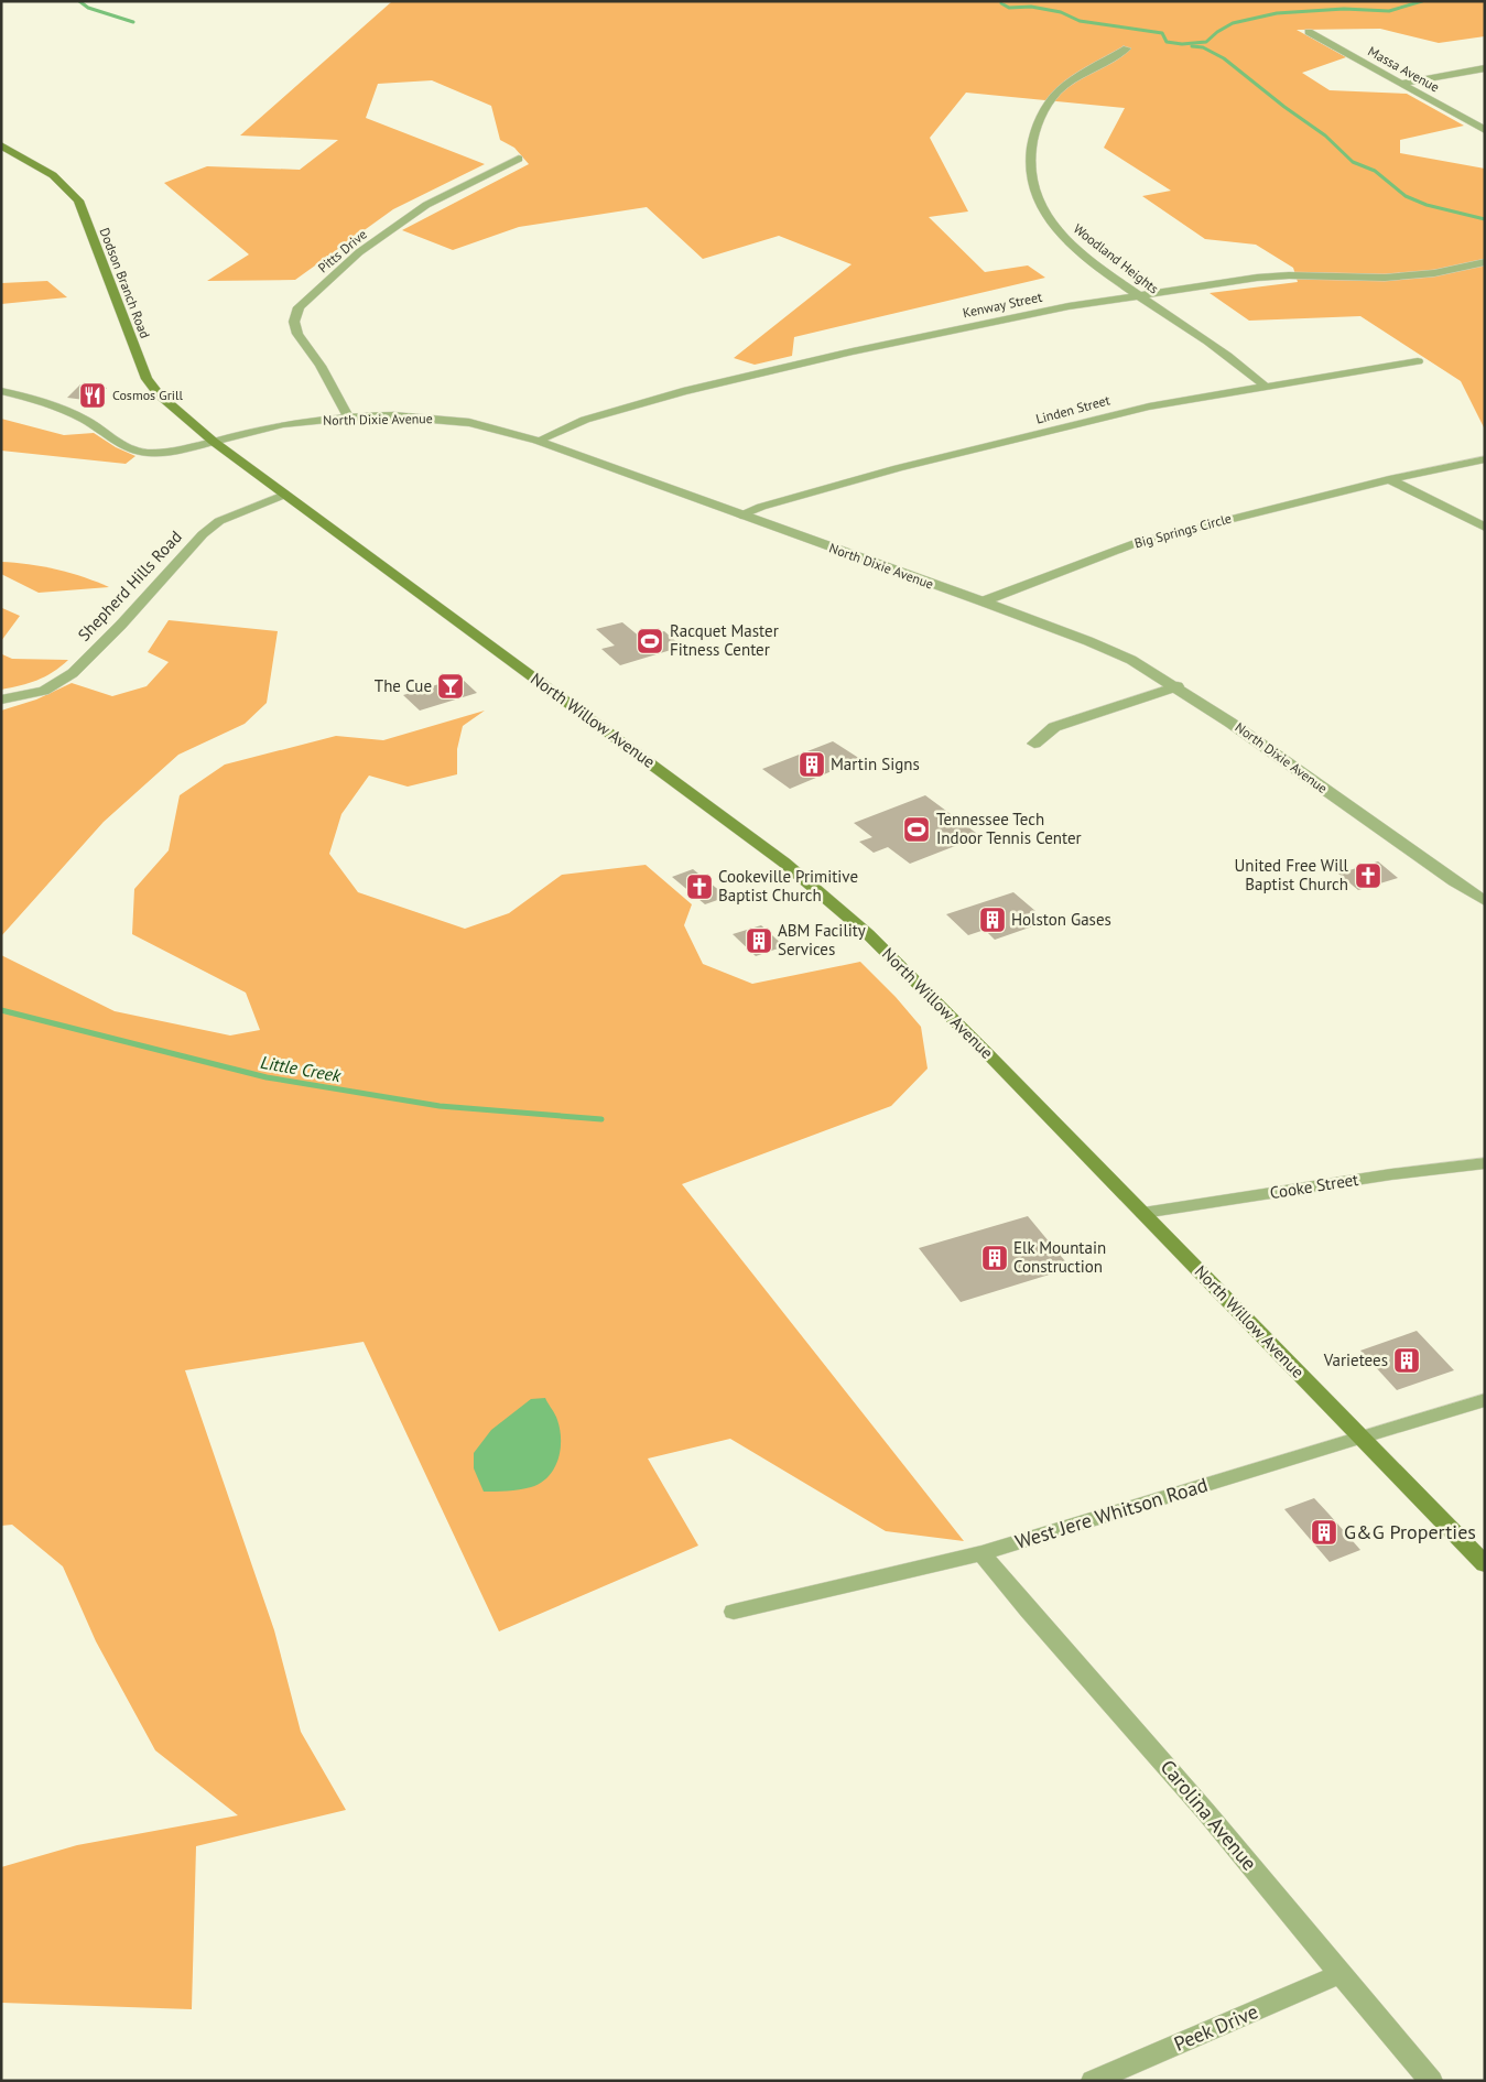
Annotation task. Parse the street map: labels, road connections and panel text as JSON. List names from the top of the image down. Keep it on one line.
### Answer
{"streets":{"main road":["Dodson Branch Road","North Willow Avenue"],"street":["Massa Avenue","Pitts Drive","Woodland Heights","Kenway Street","Linden Street","North Dixie Avenue","Big Springs Circle","Shepherd Hills Road","Cooke Street","West Jere Whitson Road","Carolina Avenue","Peek Drive"]},"crossings":[["Pitts Drive","North Dixie Avenue"],["Woodland Heights","Kenway Street"],["Woodland Heights","Linden Street"],["Dodson Branch Road","North Dixie Avenue"],["Dodson Branch Road","North Willow Avenue"],["Kenway Street","North Dixie Avenue"],["Linden Street","North Dixie Avenue"],["North Dixie Avenue","Big Springs Circle"],["North Dixie Avenue","North Willow Avenue"],["Shepherd Hills Road","North Willow Avenue"],["North Willow Avenue","Cooke Street"],["North Willow Avenue","West Jere Whitson Road"],["West Jere Whitson Road","Carolina Avenue"],["Carolina Avenue","Peek Drive"]],"water":["Little Creek"],"places":{"restaurant":["Cosmos Grill"],"sports":["Racquet Master Fitness Center","Tennessee Tech Indoor Tennis Center"],"bar":["The Cue"],"building":["Martin Signs","Holston Gases","ABM Facility Services","Elk Mountain Construction","Varietees","G&G Properties"],"church":["United Free Will Baptist Church","Cookeville Primitive Baptist Church"]}}
